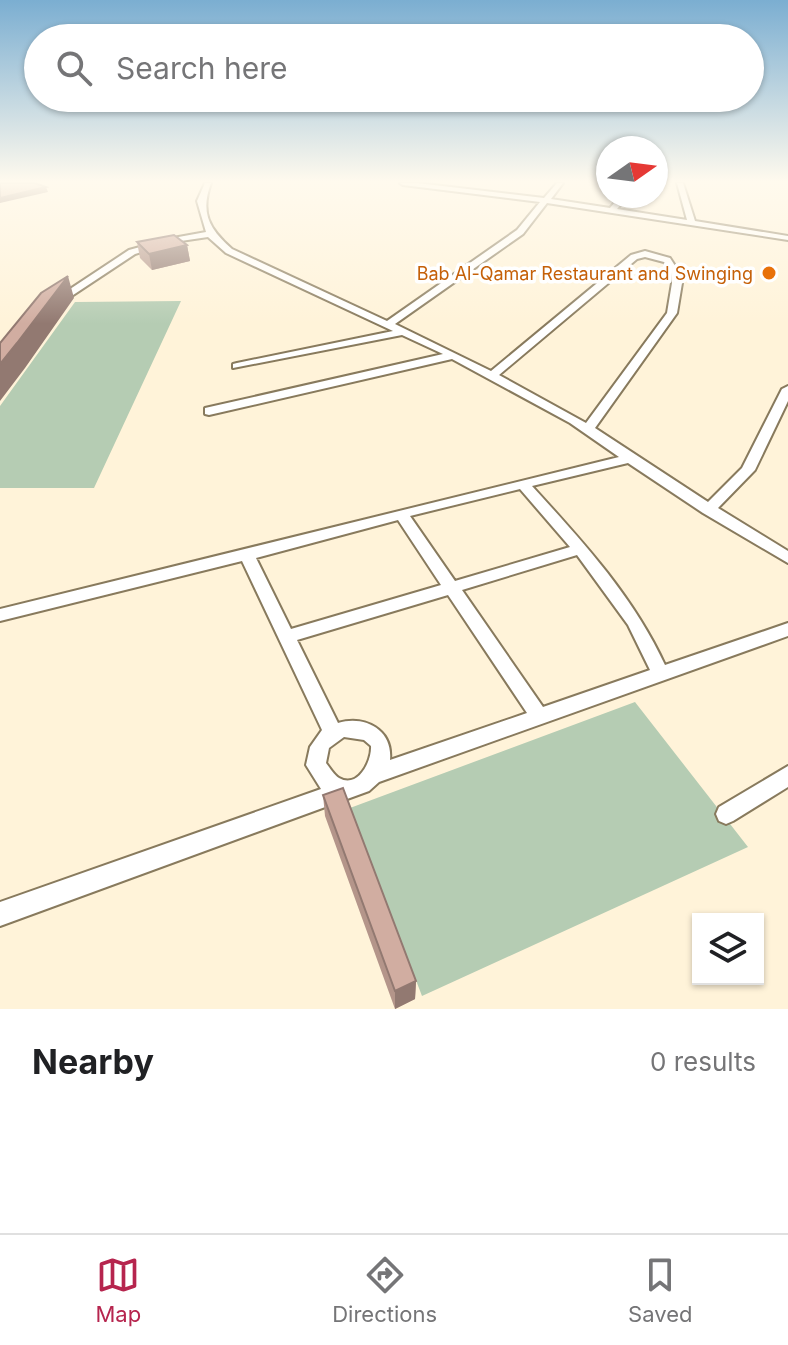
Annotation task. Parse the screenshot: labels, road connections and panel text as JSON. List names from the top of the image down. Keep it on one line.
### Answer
{"places":["Bab Al-Qamar Restaurant and Swinging"],"north":"right","page":{"search":"Search here","heading":["Nearby","0 results"],"nav":["Map","Directions","Saved"]}}
